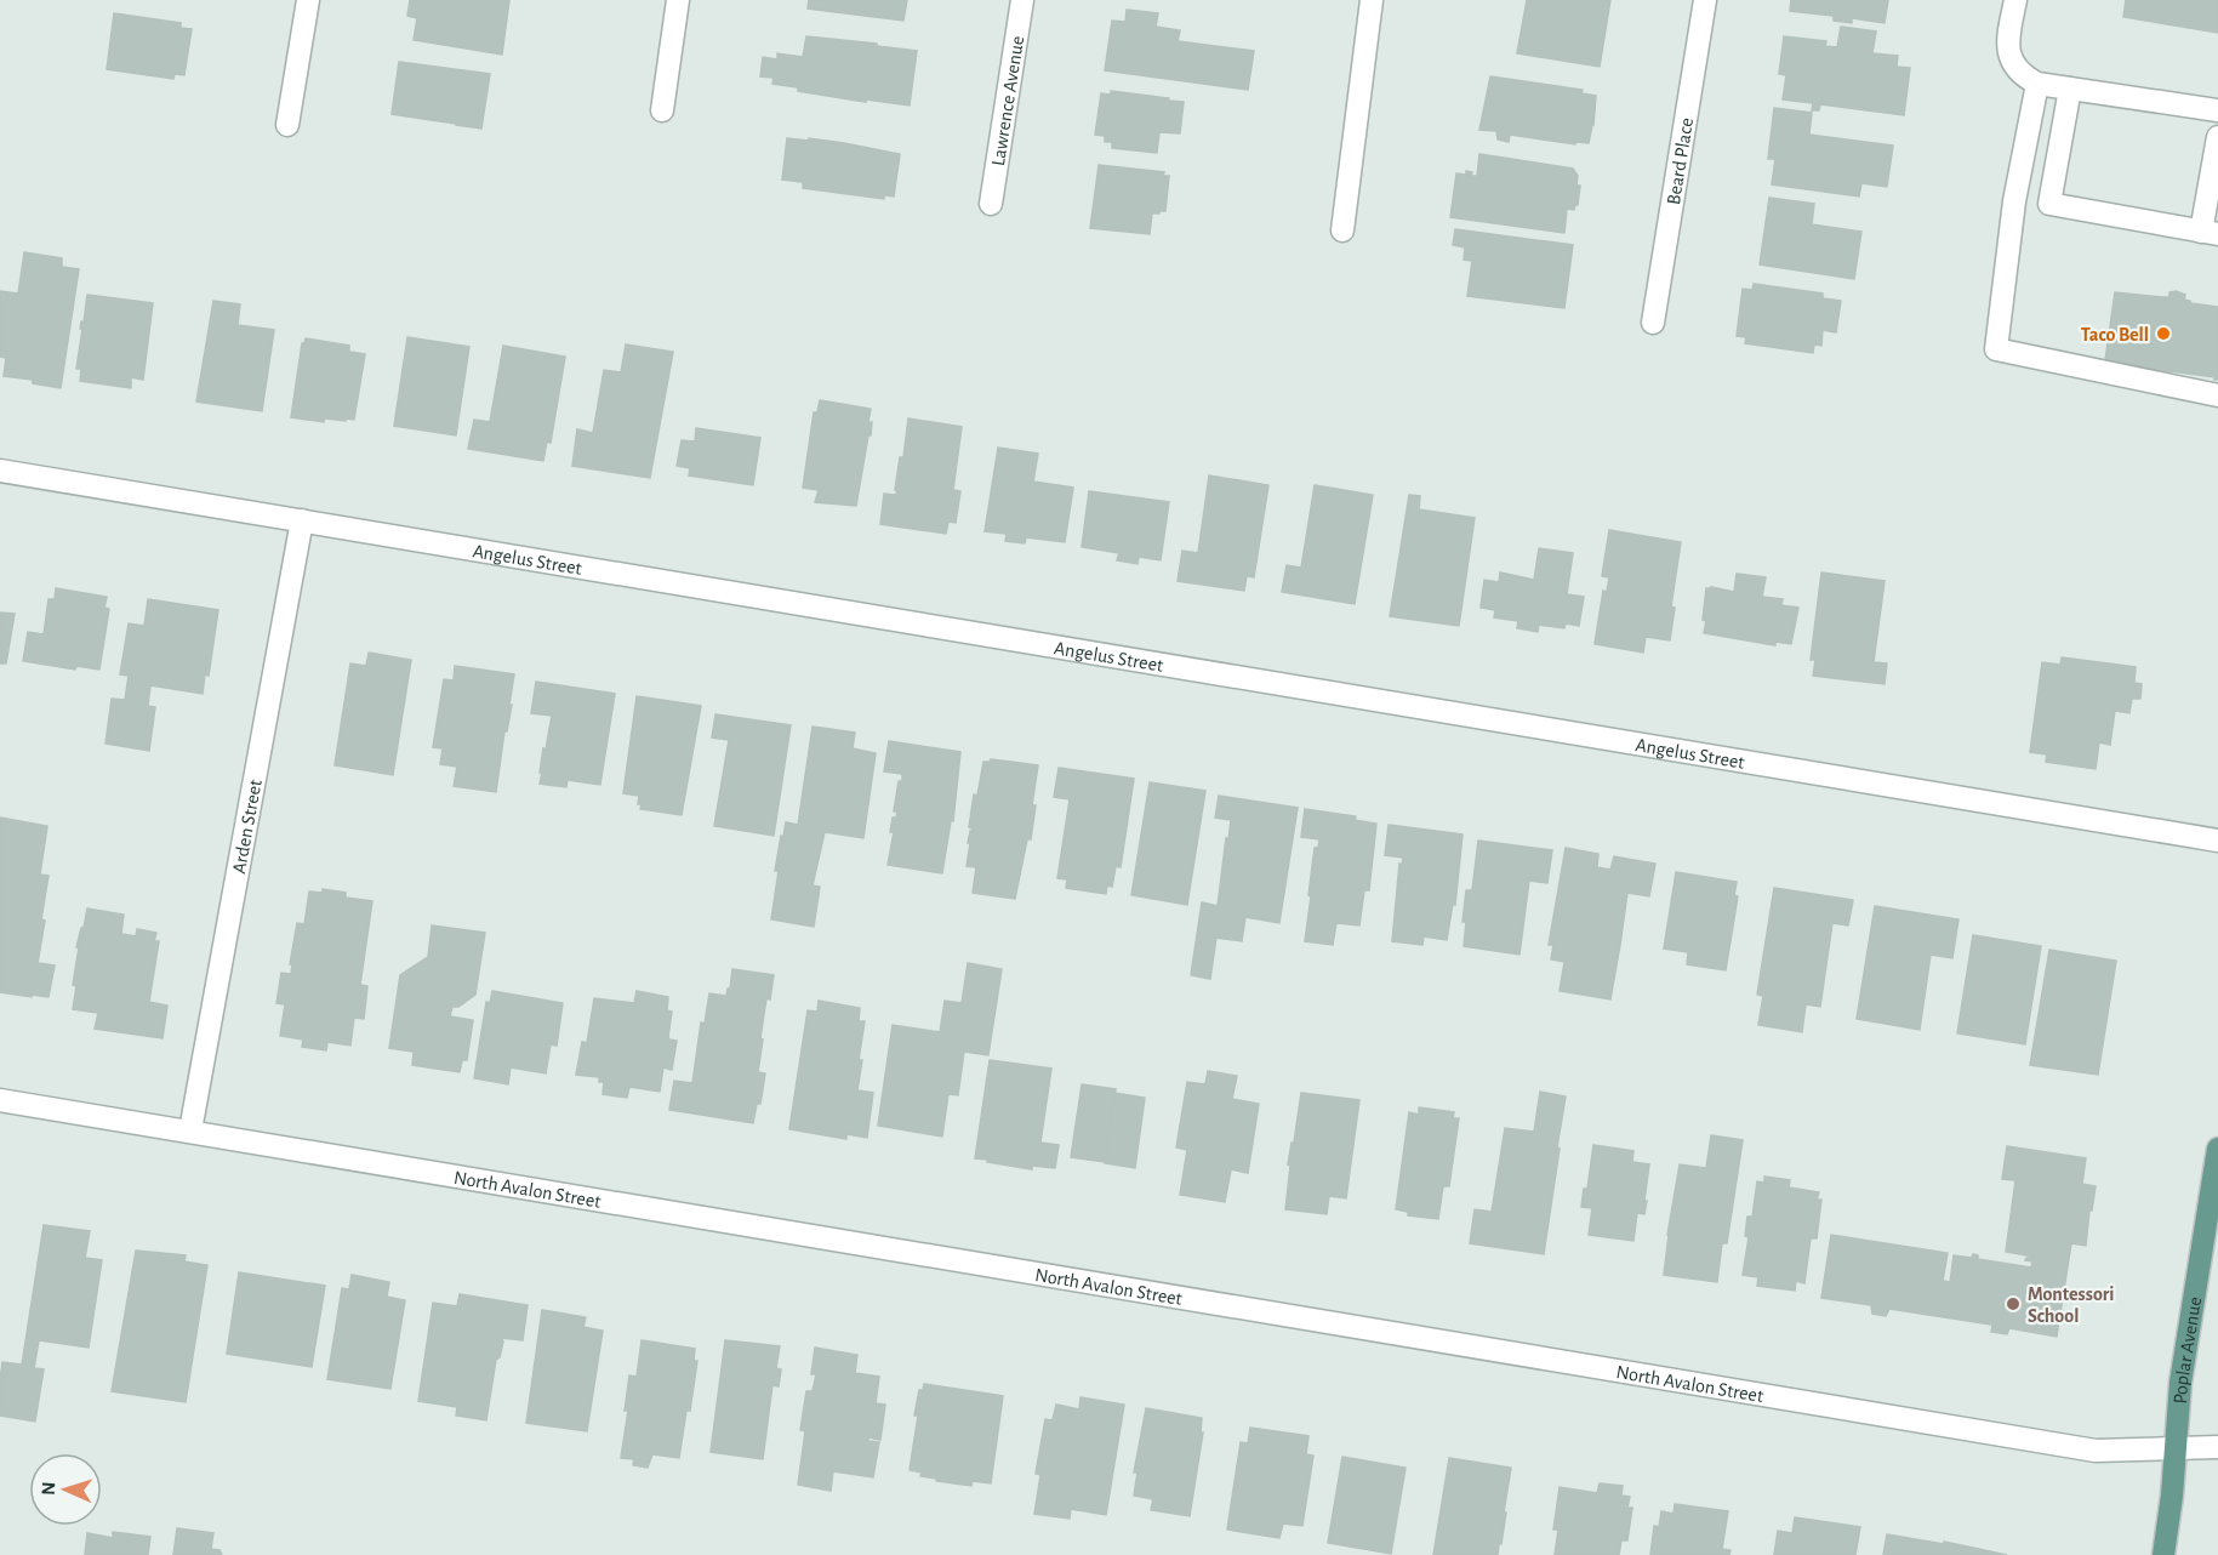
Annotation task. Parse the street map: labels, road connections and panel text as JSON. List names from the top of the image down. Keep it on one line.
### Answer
{"streets":{"main road":["Poplar Avenue"],"street":["Lawrence Avenue","Beard Place","Angelus Street","Arden Street","North Avalon Street"]},"crossings":[["Angelus Street","Arden Street"],["Arden Street","North Avalon Street"],["North Avalon Street","Poplar Avenue"]],"places":["Taco Bell","Montessori School"],"north":"left"}
